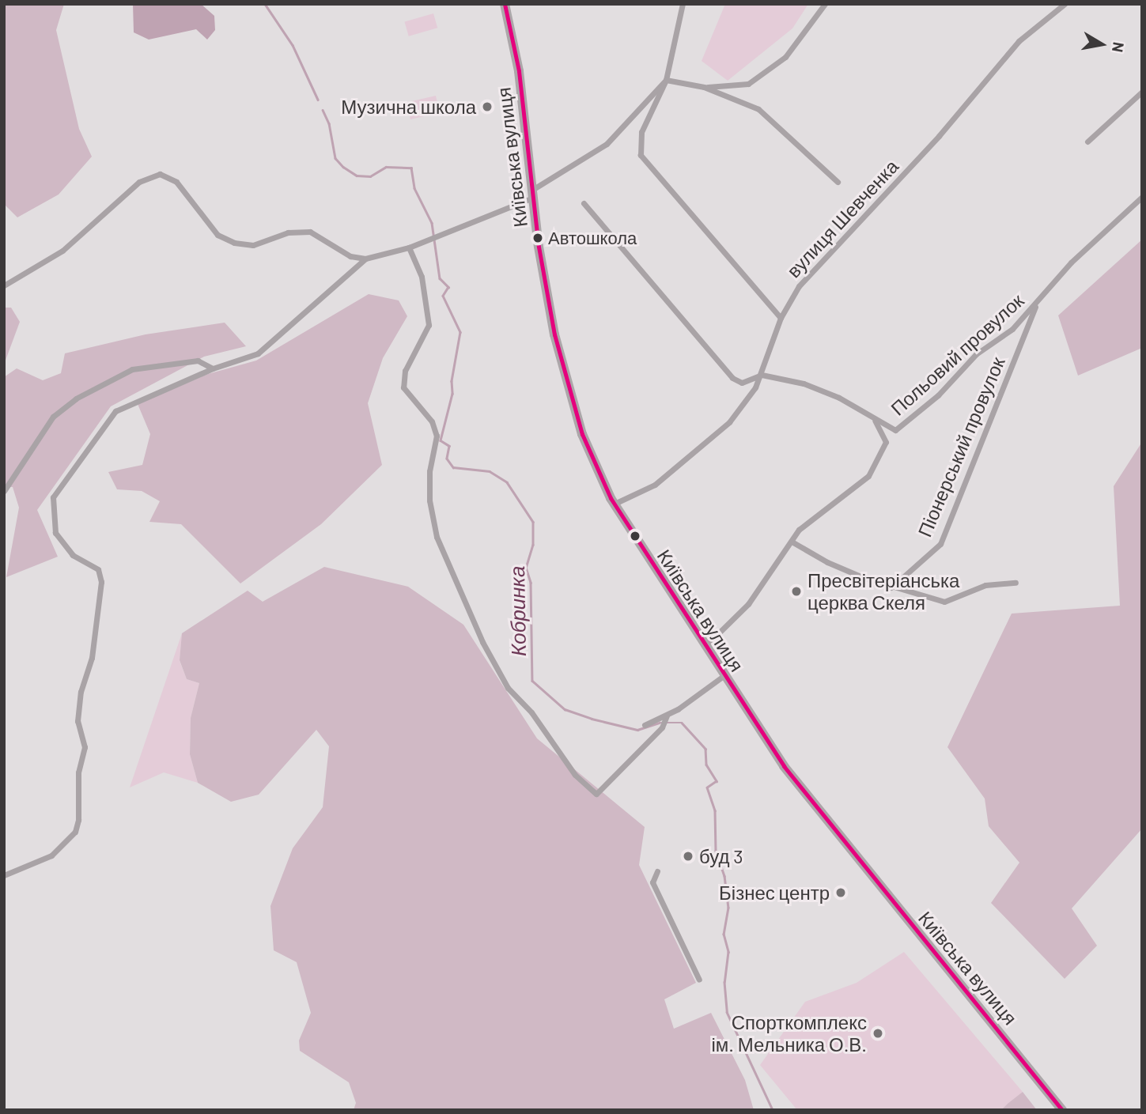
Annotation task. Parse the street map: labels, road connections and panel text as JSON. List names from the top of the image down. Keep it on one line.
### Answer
{"streets":{"main road":["Київська вулиця"],"street":["вулиця Шевченка","Польовий провулок","Піонерський провулок"]},"crossings":[["Київська вулиця","вулиця Шевченка"],["вулиця Шевченка","Польовий провулок"],["Польовий провулок","Піонерський провулок"]],"water":["Кобринка"],"places":["Музична школа","Автошкола","Пресвітеріанська церква Скеля","буд 3","Бізнес центр","Спорткомплекс ім. Мельника О.В."],"north":"right"}
